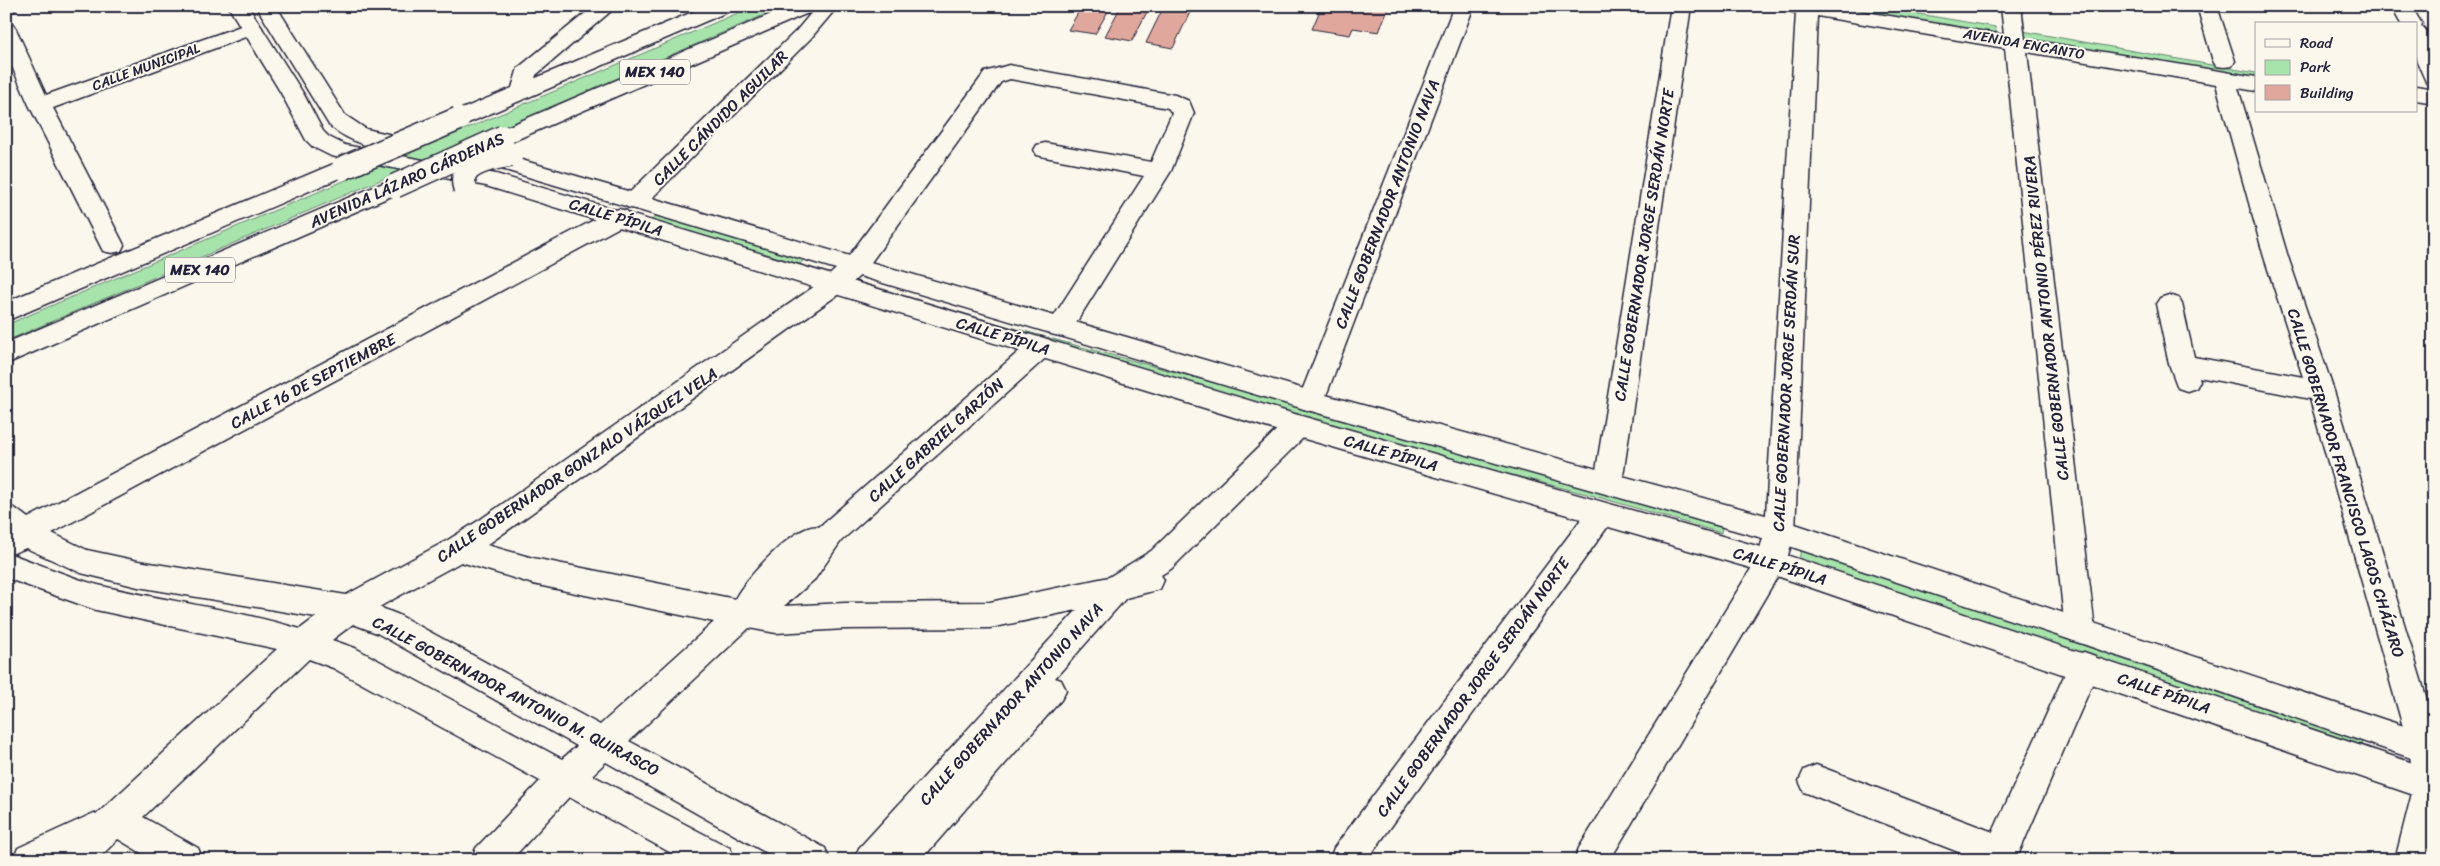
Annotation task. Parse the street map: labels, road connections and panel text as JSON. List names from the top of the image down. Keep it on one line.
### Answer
{"streets":{"main road":["AVENIDA ENCANTO","CALLE MUNICIPAL","MEX 140","CALLE CÁNDIDO AGUILAR","AVENIDA LÁZARO CÁRDENAS","CALLE GOBERNADOR ANTONIO NAVA","CALLE PÍPILA","CALLE GOBERNADOR JORGE SERDÁN NORTE","CALLE GOBERNADOR ANTONIO PÉREZ RIVERA","CALLE 16 DE SEPTIEMBRE","CALLE GOBERNADOR JORGE SERDÁN SUR","CALLE GABRIEL GARZÓN","CALLE GOBERNADOR GONZALO VÁZQUEZ VELA","CALLE GOBERNADOR FRANCISCO LAGOS CHÁZARO","CALLE GOBERNADOR ANTONIO M. QUIRASCO"]},"crossings":[["AVENIDA ENCANTO","CALLE GOBERNADOR ANTONIO PÉREZ RIVERA"],["AVENIDA ENCANTO","CALLE GOBERNADOR JORGE SERDÁN SUR"],["AVENIDA ENCANTO","CALLE GOBERNADOR FRANCISCO LAGOS CHÁZARO"],["MEX 140","CALLE PÍPILA"],["CALLE CÁNDIDO AGUILAR","CALLE PÍPILA"],["CALLE CÁNDIDO AGUILAR","CALLE 16 DE SEPTIEMBRE"],["CALLE GOBERNADOR ANTONIO NAVA","CALLE PÍPILA"],["CALLE PÍPILA","CALLE GOBERNADOR JORGE SERDÁN NORTE"],["CALLE PÍPILA","CALLE GOBERNADOR ANTONIO PÉREZ RIVERA"],["CALLE PÍPILA","CALLE 16 DE SEPTIEMBRE"],["CALLE PÍPILA","CALLE GOBERNADOR JORGE SERDÁN SUR"],["CALLE PÍPILA","CALLE GABRIEL GARZÓN"],["CALLE PÍPILA","CALLE GOBERNADOR GONZALO VÁZQUEZ VELA"],["CALLE PÍPILA","CALLE GOBERNADOR FRANCISCO LAGOS CHÁZARO"],["CALLE 16 DE SEPTIEMBRE","CALLE GOBERNADOR ANTONIO M. QUIRASCO"],["CALLE GABRIEL GARZÓN","CALLE GOBERNADOR GONZALO VÁZQUEZ VELA"],["CALLE GABRIEL GARZÓN","CALLE GOBERNADOR ANTONIO M. QUIRASCO"],["CALLE GOBERNADOR GONZALO VÁZQUEZ VELA","CALLE GOBERNADOR ANTONIO M. QUIRASCO"]],"legend":["Road","Park","Building"]}
